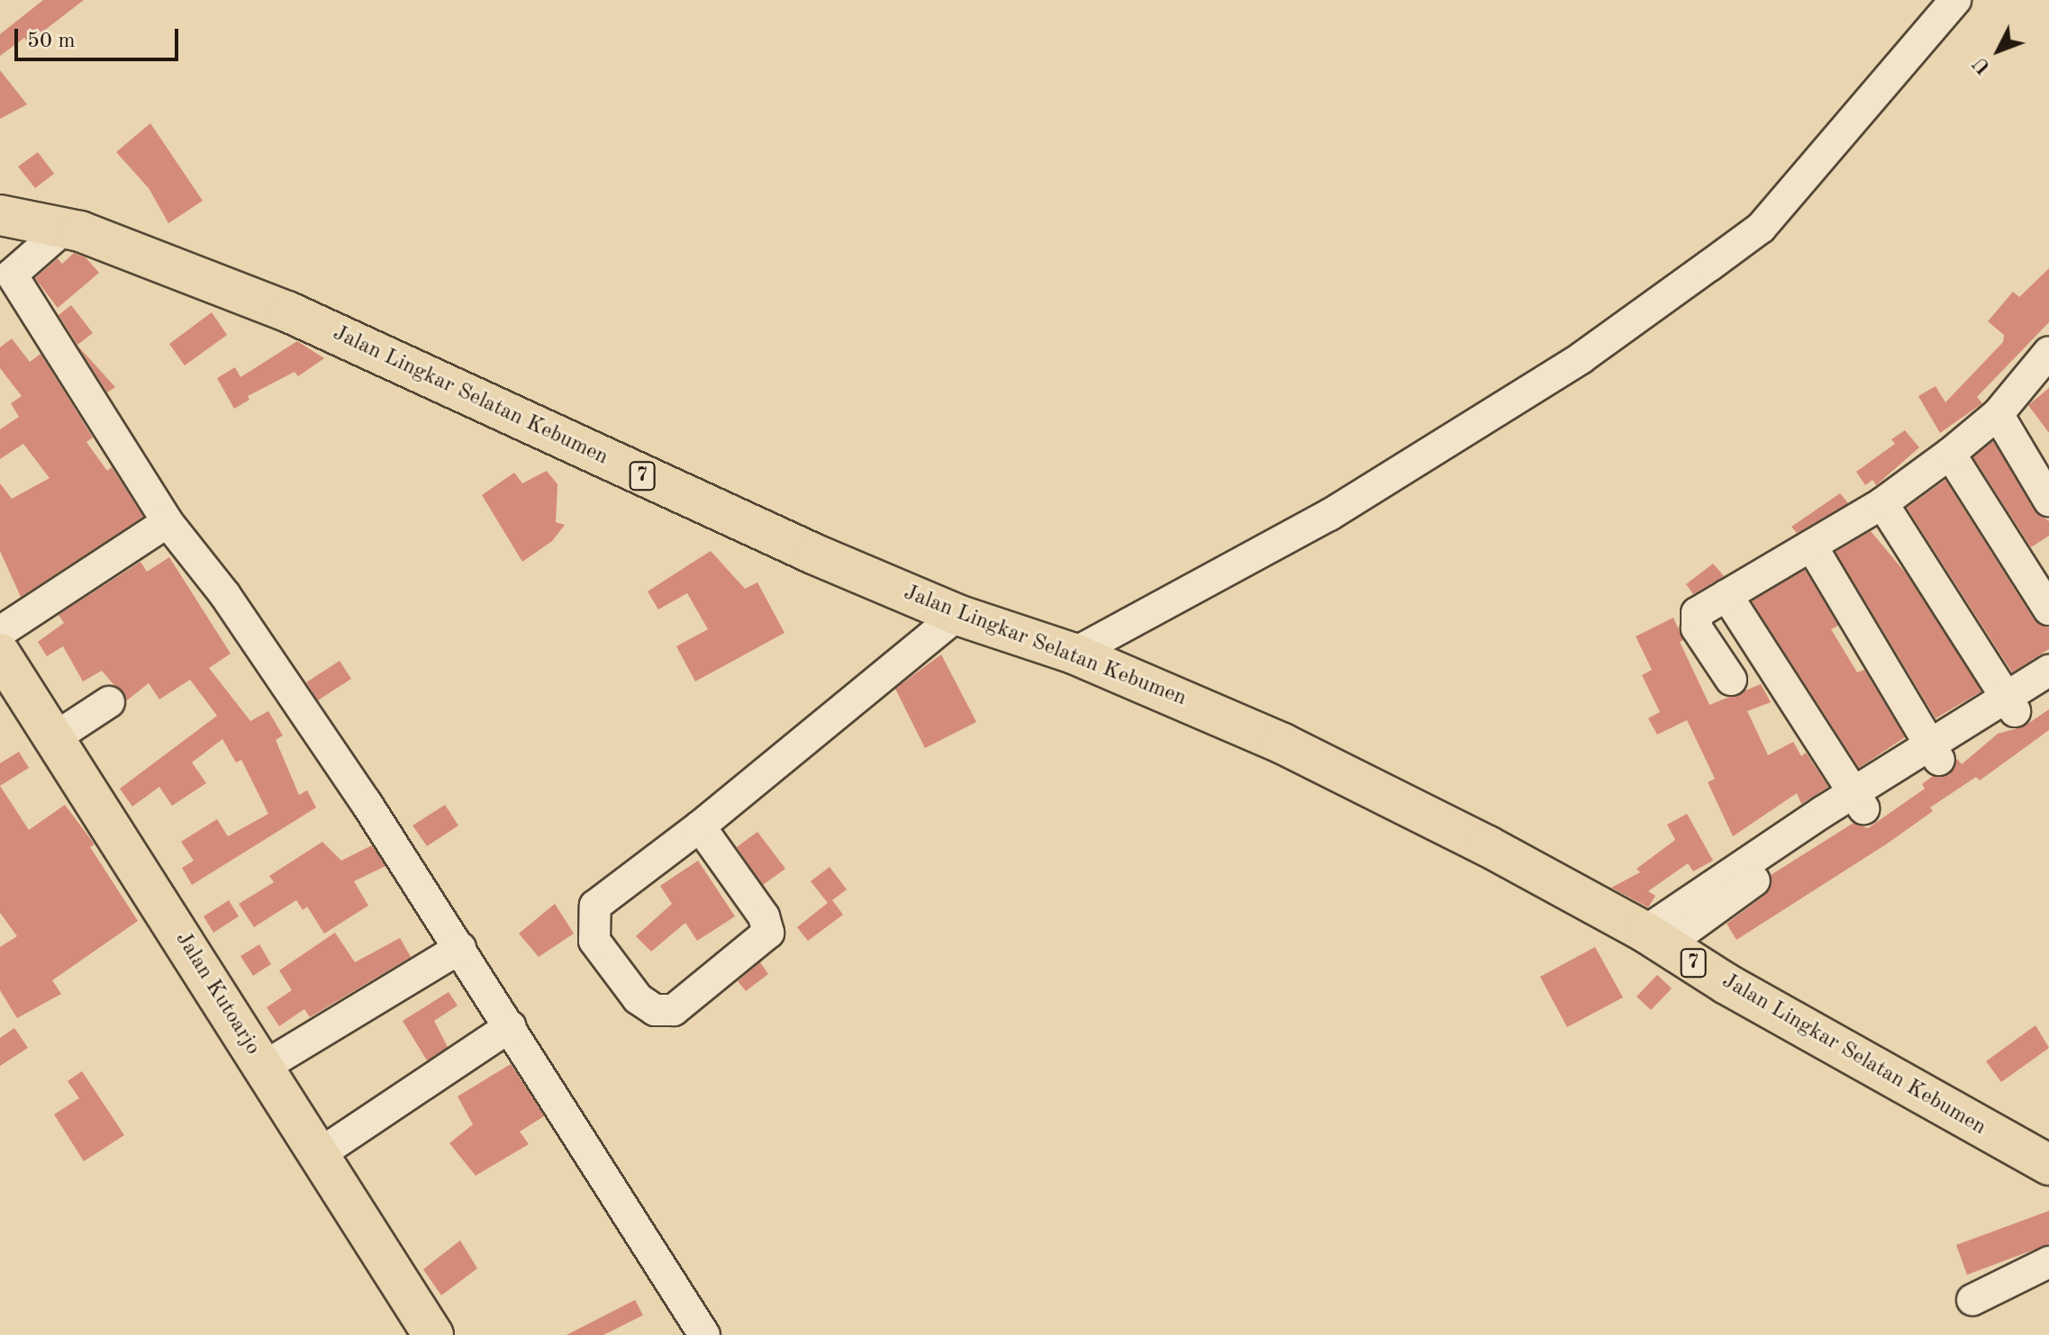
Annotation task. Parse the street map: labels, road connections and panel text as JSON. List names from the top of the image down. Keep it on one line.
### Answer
{"streets":{"main road":["Jalan Lingkar Selatan Kebumen","7","Jalan Kutoarjo"]},"scale_bar":"50 m","north":"bottom left"}
